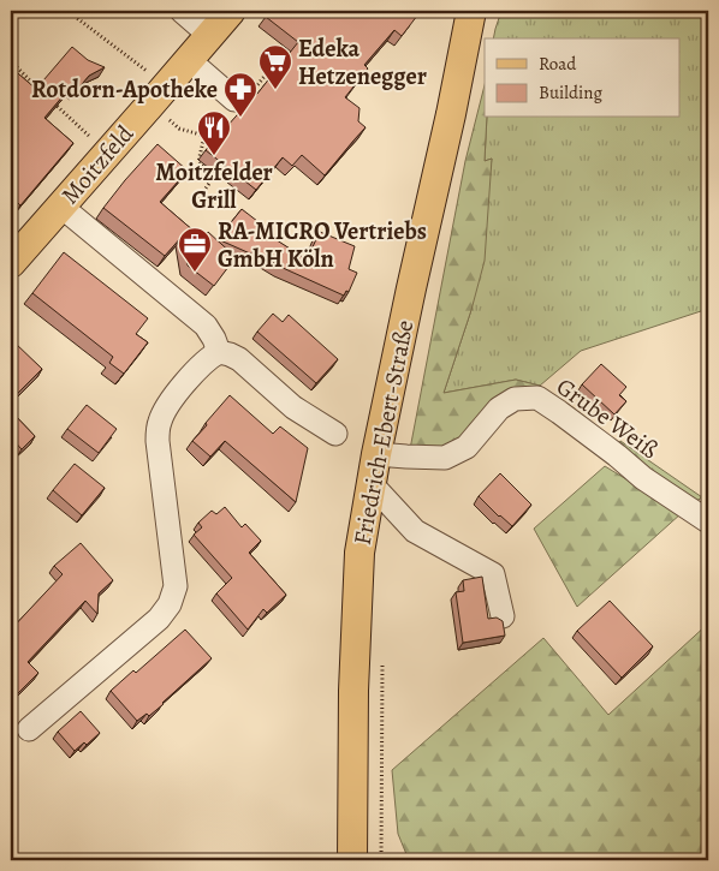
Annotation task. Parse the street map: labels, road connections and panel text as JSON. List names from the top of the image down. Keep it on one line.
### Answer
{"streets":{"main road":["Moitzfeld","Friedrich-Ebert-Straße"],"street":["Grube Weiß"]},"crossings":[["Grube Weiß","Friedrich-Ebert-Straße"]],"places":{"supermarket":["Edeka Hetzenegger"],"pharmacy":["Rotdorn-Apotheke"],"restaurant":["Moitzfelder Grill"],"office":["RA-MICRO Vertriebs GmbH Köln"]},"legend":["Road","Building"]}
